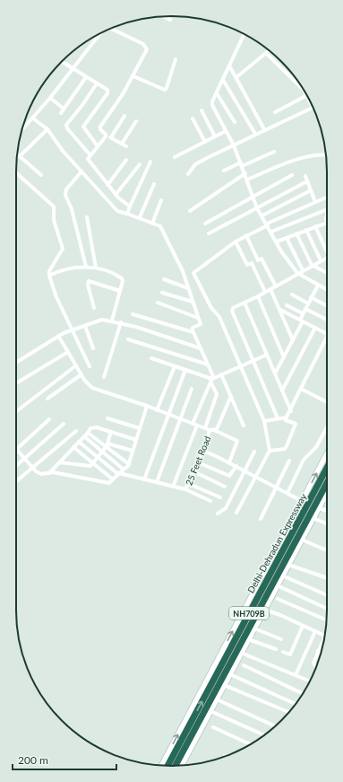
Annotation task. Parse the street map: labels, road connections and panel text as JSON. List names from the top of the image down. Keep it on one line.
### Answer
{"streets":{"highway":["Delhi-Dehradun Expressway","NH709B"],"street":["25 Feet Road"]},"scale_bar":"200 m"}
